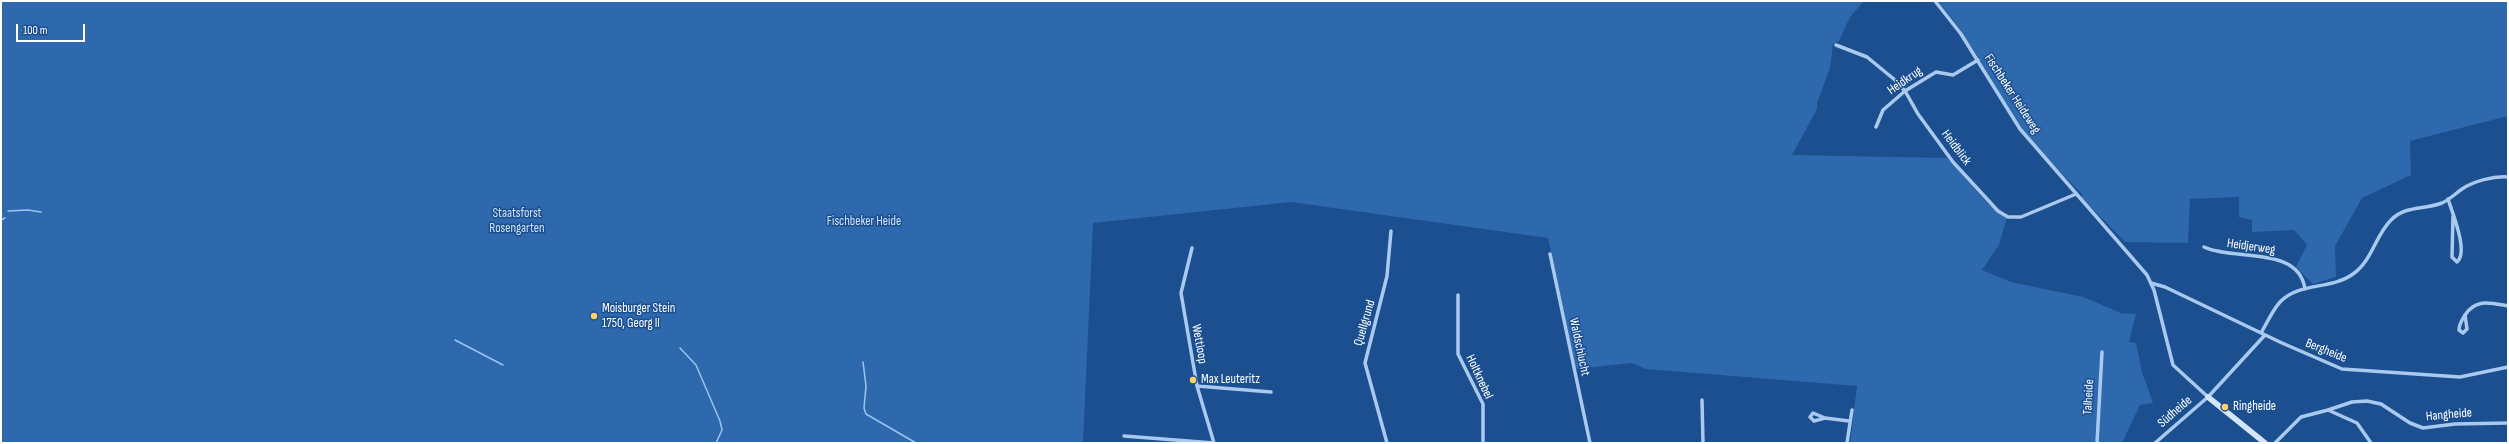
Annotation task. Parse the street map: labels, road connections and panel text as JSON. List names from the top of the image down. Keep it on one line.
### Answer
{"streets":{"street":["Heidkrug","Fischbeker Heideweg","Heidblick","Heidjerweg","Quellgrund","Wettloop","Waldschlucht","Bergheide","Holtknebel","Talheide","Südheide","Hangheide"]},"crossings":[["Heidkrug","Fischbeker Heideweg"],["Heidkrug","Heidblick"],["Fischbeker Heideweg","Heidblick"],["Fischbeker Heideweg","Bergheide"]],"parks":["Staatsforst Rosengarten","Fischbeker Heide"],"places":["Moisburger Stein 1750, Georg II","Max Leuteritz","Ringheide"],"scale_bar":"100 m"}
